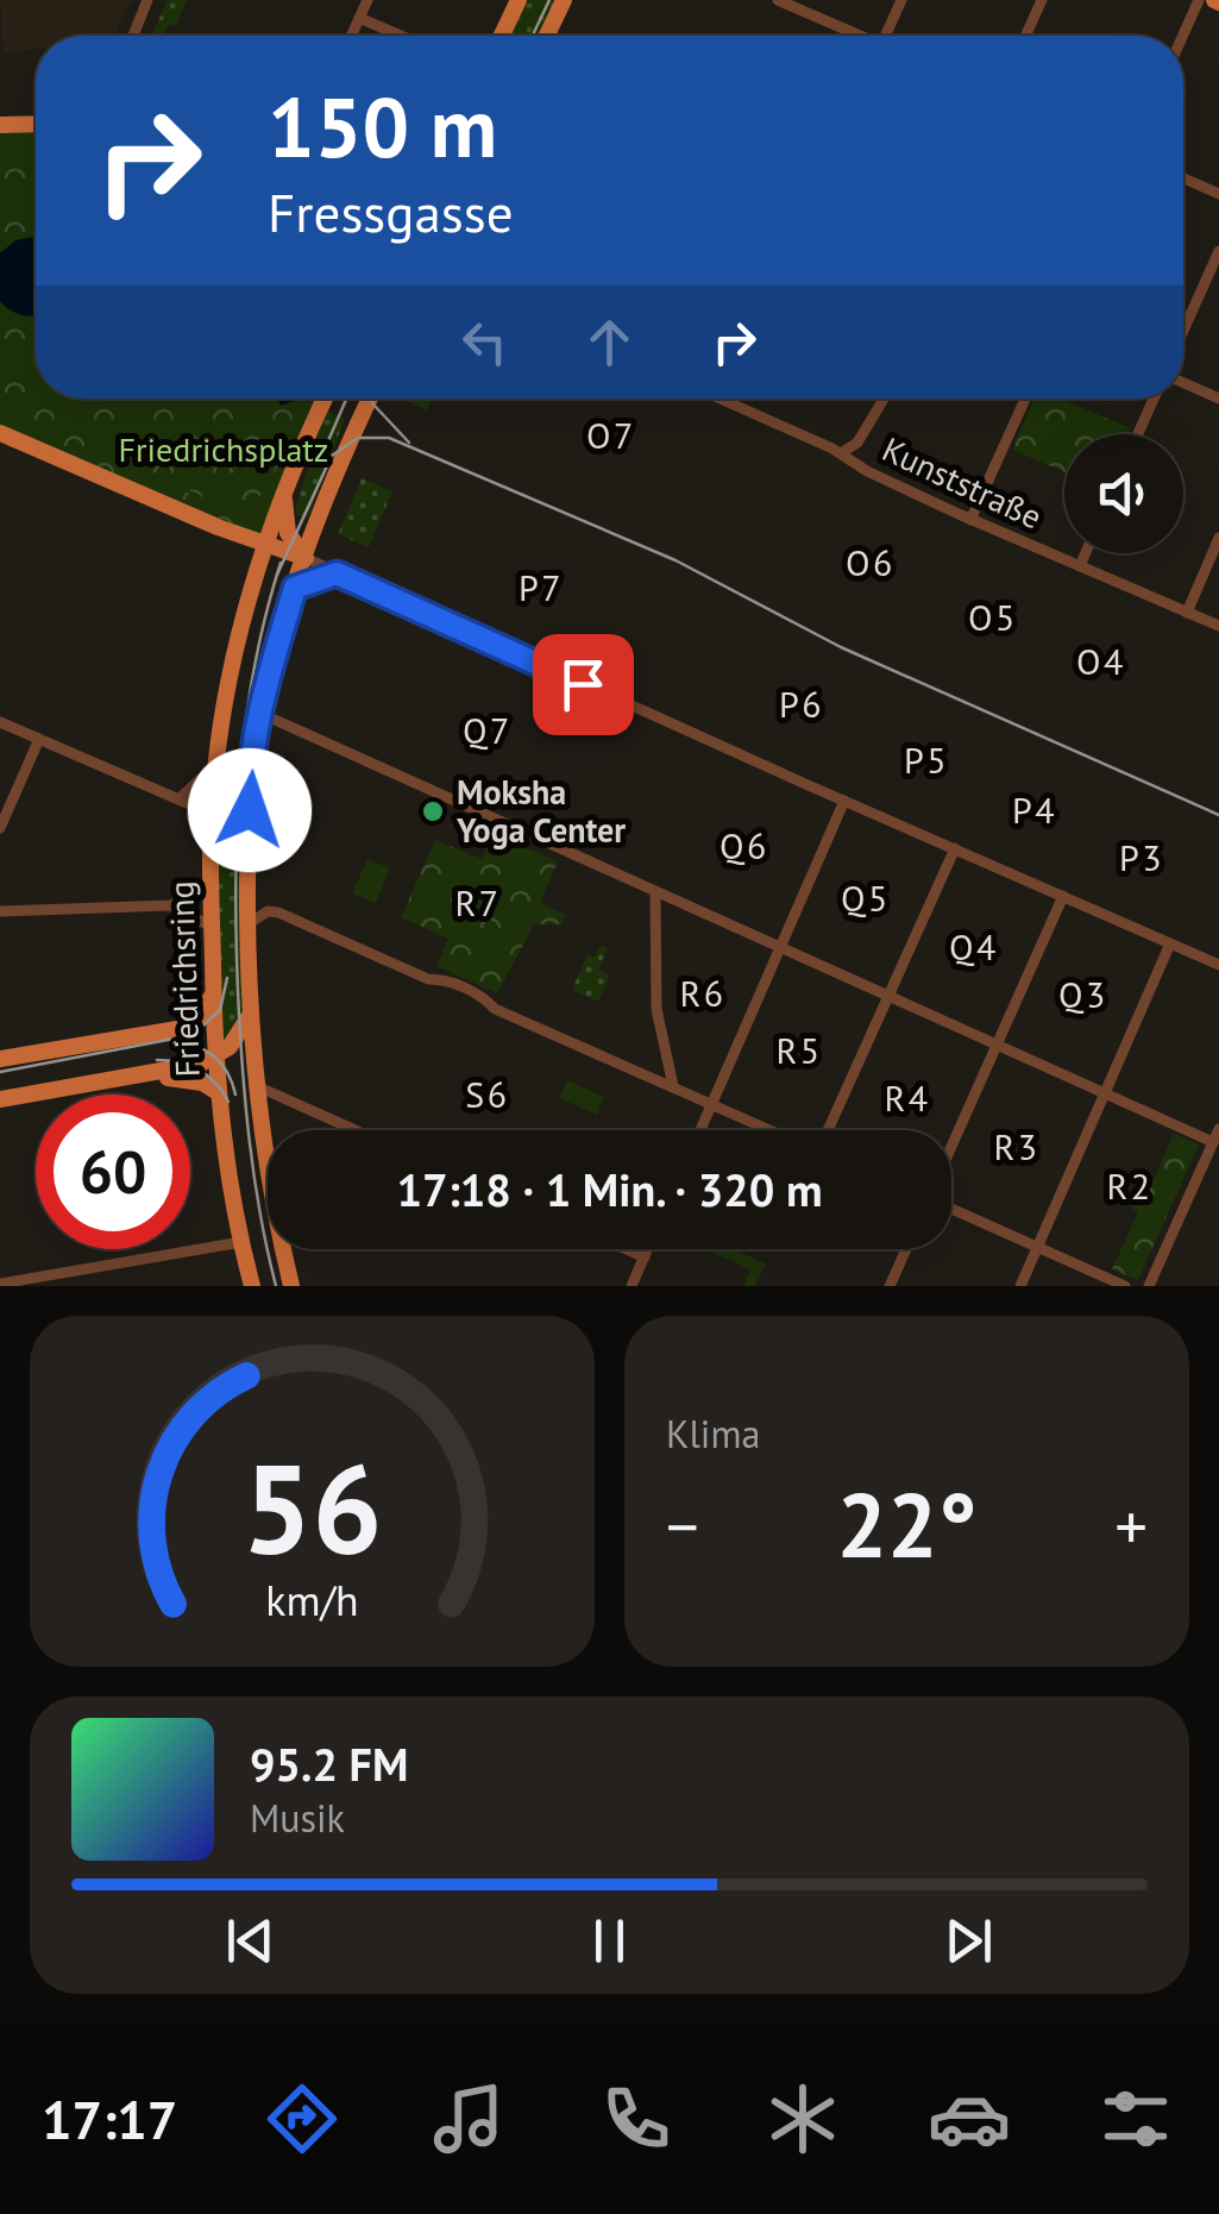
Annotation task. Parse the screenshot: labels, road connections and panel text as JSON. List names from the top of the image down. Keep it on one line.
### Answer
{"streets":{"main road":["Friedrichsring"],"street":["Kunststraße"]},"districts":["O7","O6","P7","O5","O4","P6","Q7","P5","P4","Q6","P3","Q5","R7","Q4","R6","Q3","R5","S6","R4","R3","R2"],"parks":["Friedrichsplatz"],"places":["Moksha Yoga Center"],"page":{"turn":["150 m","Fressgasse"],"limit":"60","trip":"17:18 · 1 Min. · 320 m","tile":"Klima","heat":["−","22°","+"],"song":["95.2 FM","Musik"],"tabs":"17:17","gauge":["56","km/h"]}}
